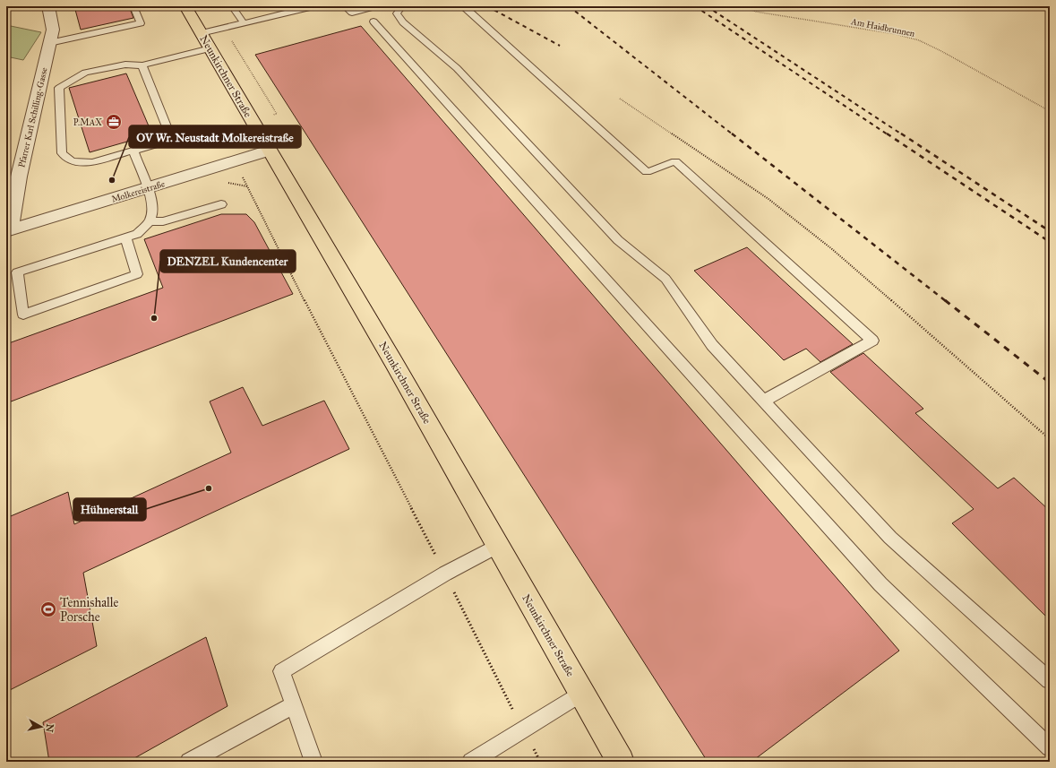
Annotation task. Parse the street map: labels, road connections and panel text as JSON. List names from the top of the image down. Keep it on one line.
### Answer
{"streets":{"main road":["Neunkirchner Straße"],"street":["Pfarrer Karl Schilling-Gasse","Molkereistraße"],"path":["Am Haidbrunnen"]},"crossings":[["Neunkirchner Straße","Molkereistraße"],["Pfarrer Karl Schilling-Gasse","Molkereistraße"]],"places":{"office":["P.MAX"],"other":["OV Wr. Neustadt Molkereistraße","DENZEL Kundencenter","Hühnerstall"],"sports":["Tennishalle Porsche"]},"north":"right"}
